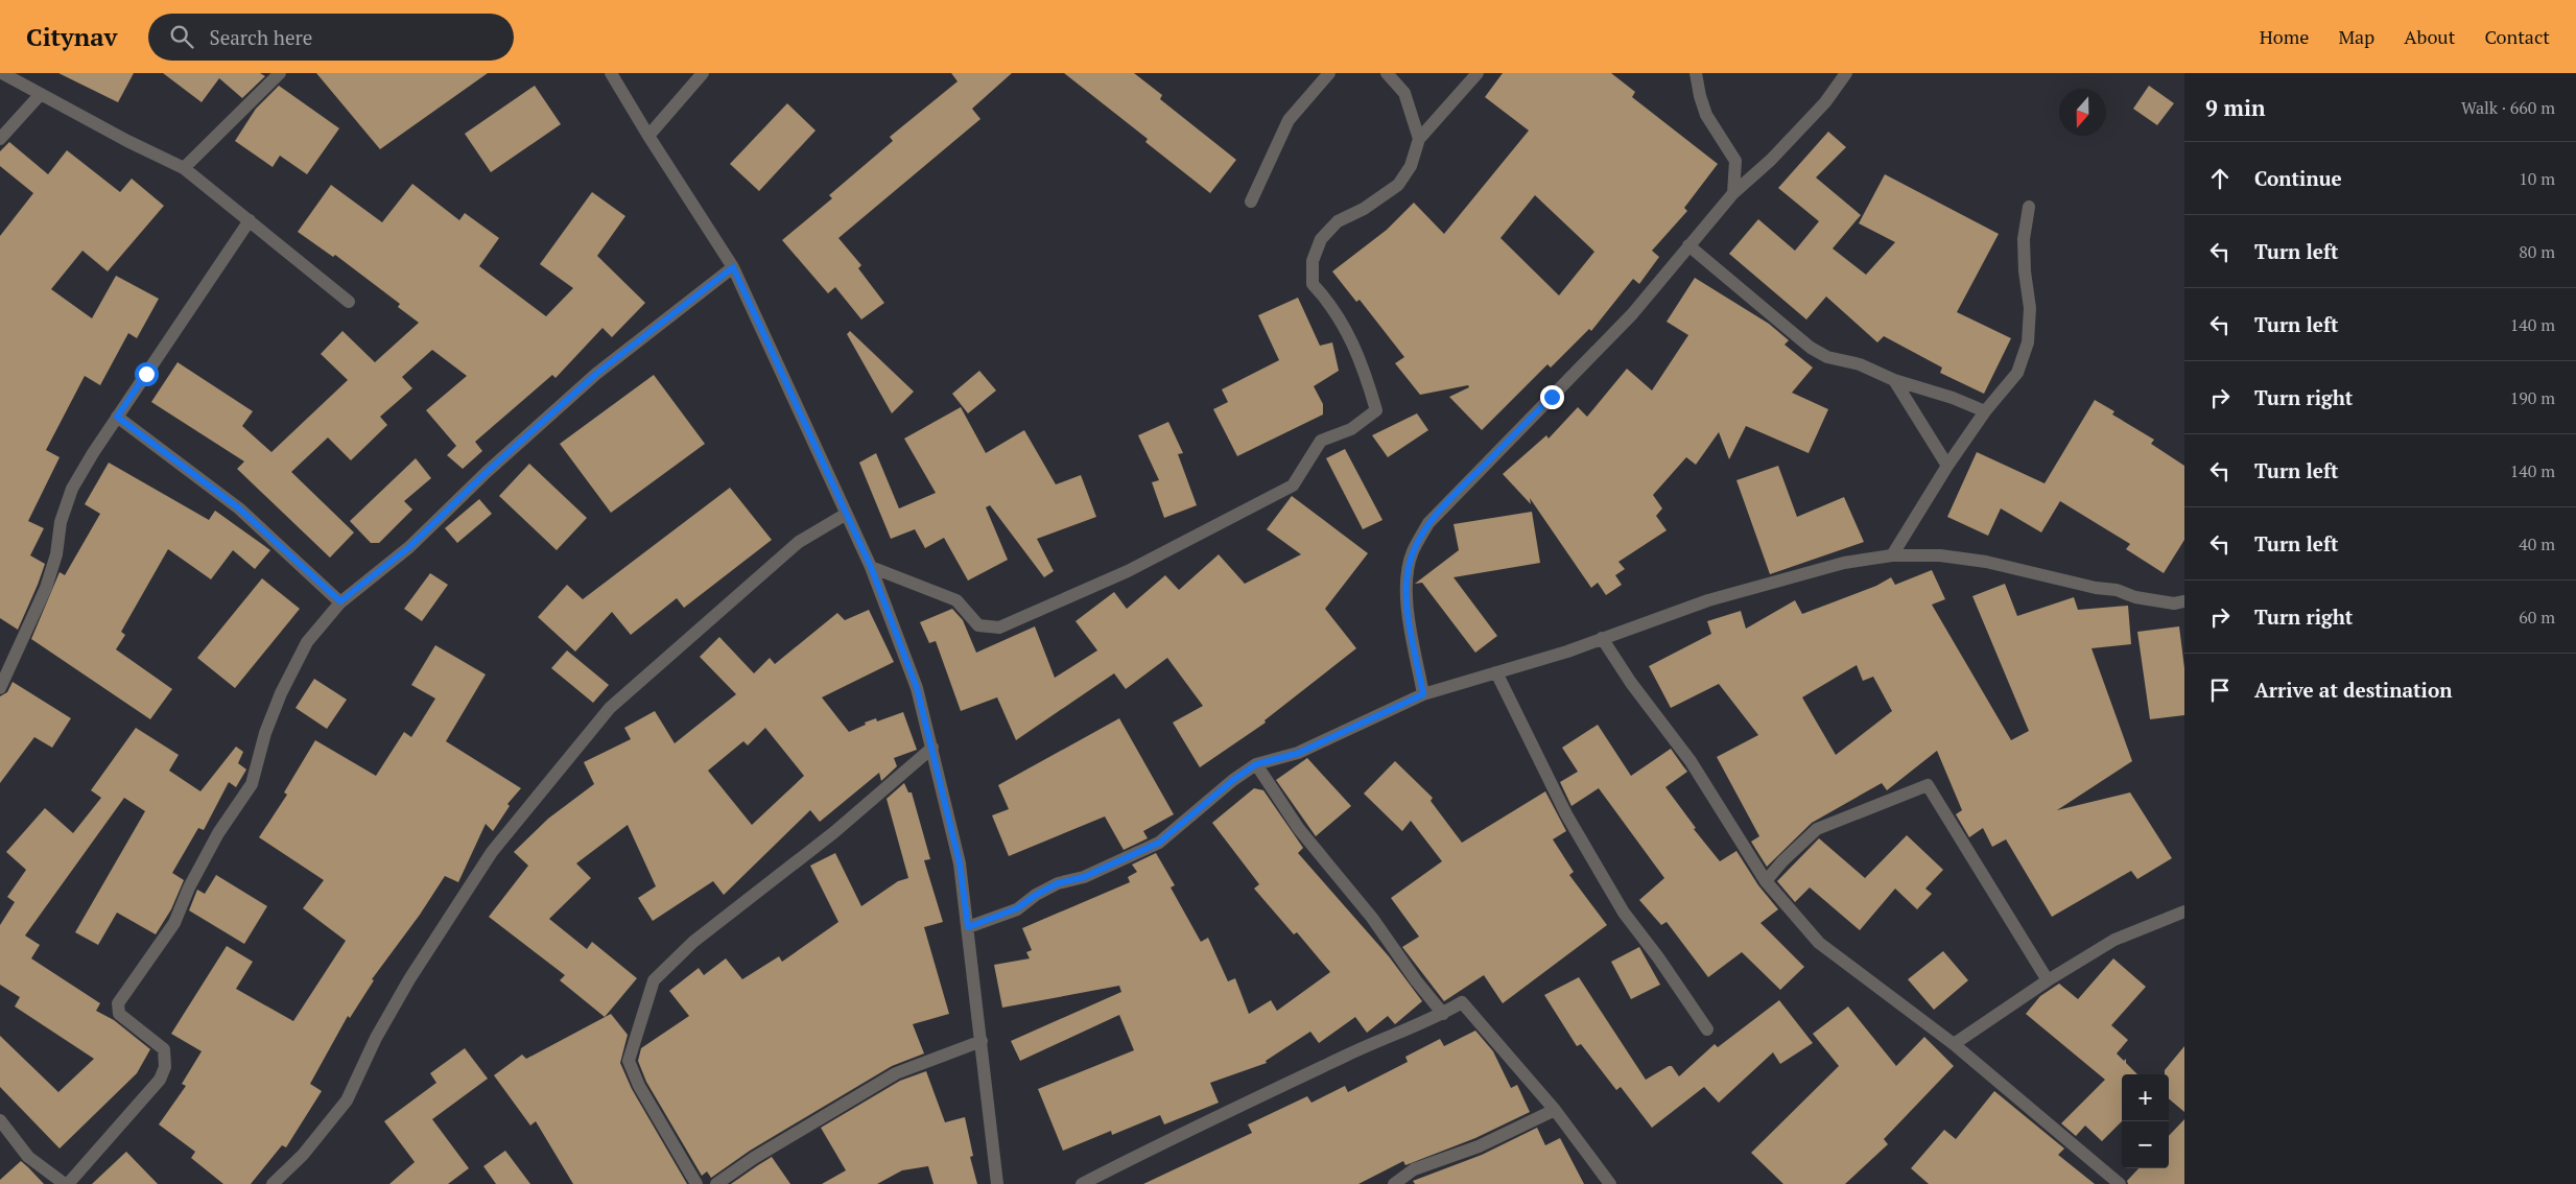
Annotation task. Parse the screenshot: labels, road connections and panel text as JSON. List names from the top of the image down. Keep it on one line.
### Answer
{"north":"bottom","page":{"header":"Citynav","search":"Search here","nav":["Home","Map","About","Contact"],"heading":["9 min","Walk · 660 m"],"list":[["Continue","10 m"],["Turn left","80 m"],["Turn left","140 m"],["Turn right","190 m"],["Turn left","140 m"],["Turn left","40 m"],["Turn right","60 m"],"Arrive at destination"],"map_buttons":["+","−"]}}
